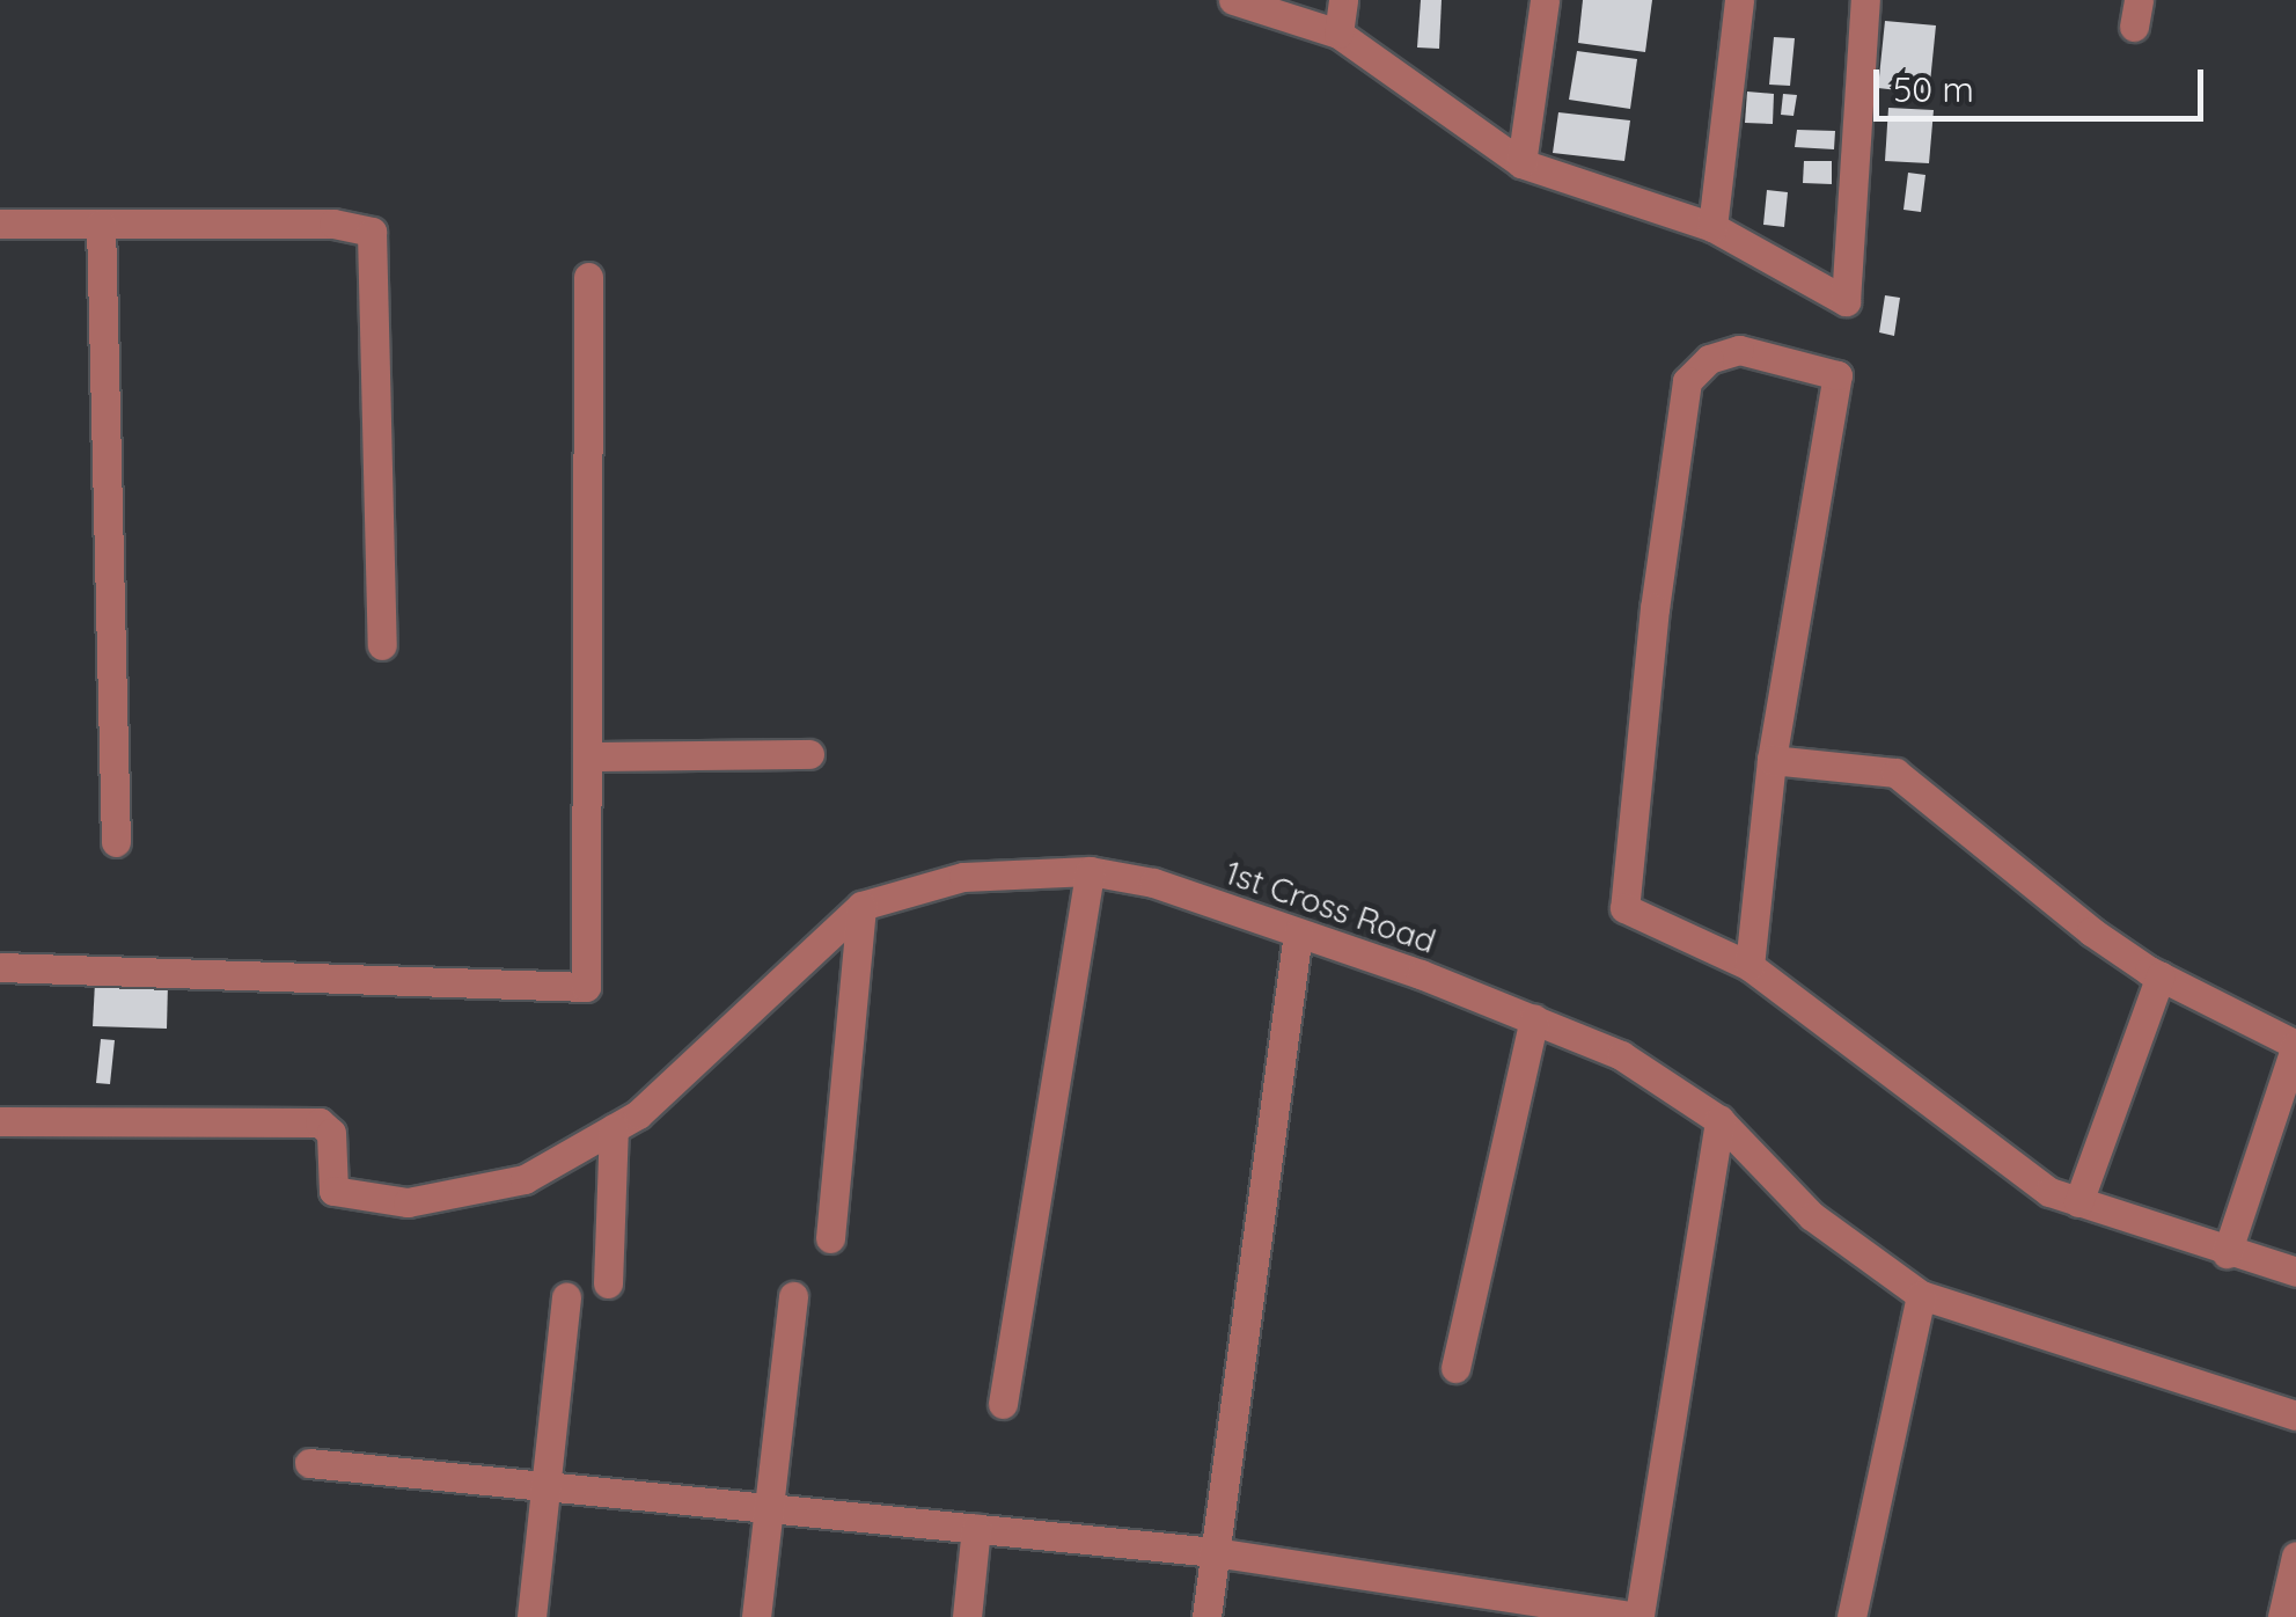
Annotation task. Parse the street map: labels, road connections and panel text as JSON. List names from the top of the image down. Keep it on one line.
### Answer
{"streets":{"street":["1st Cross Road"]},"scale_bar":"50 m"}
